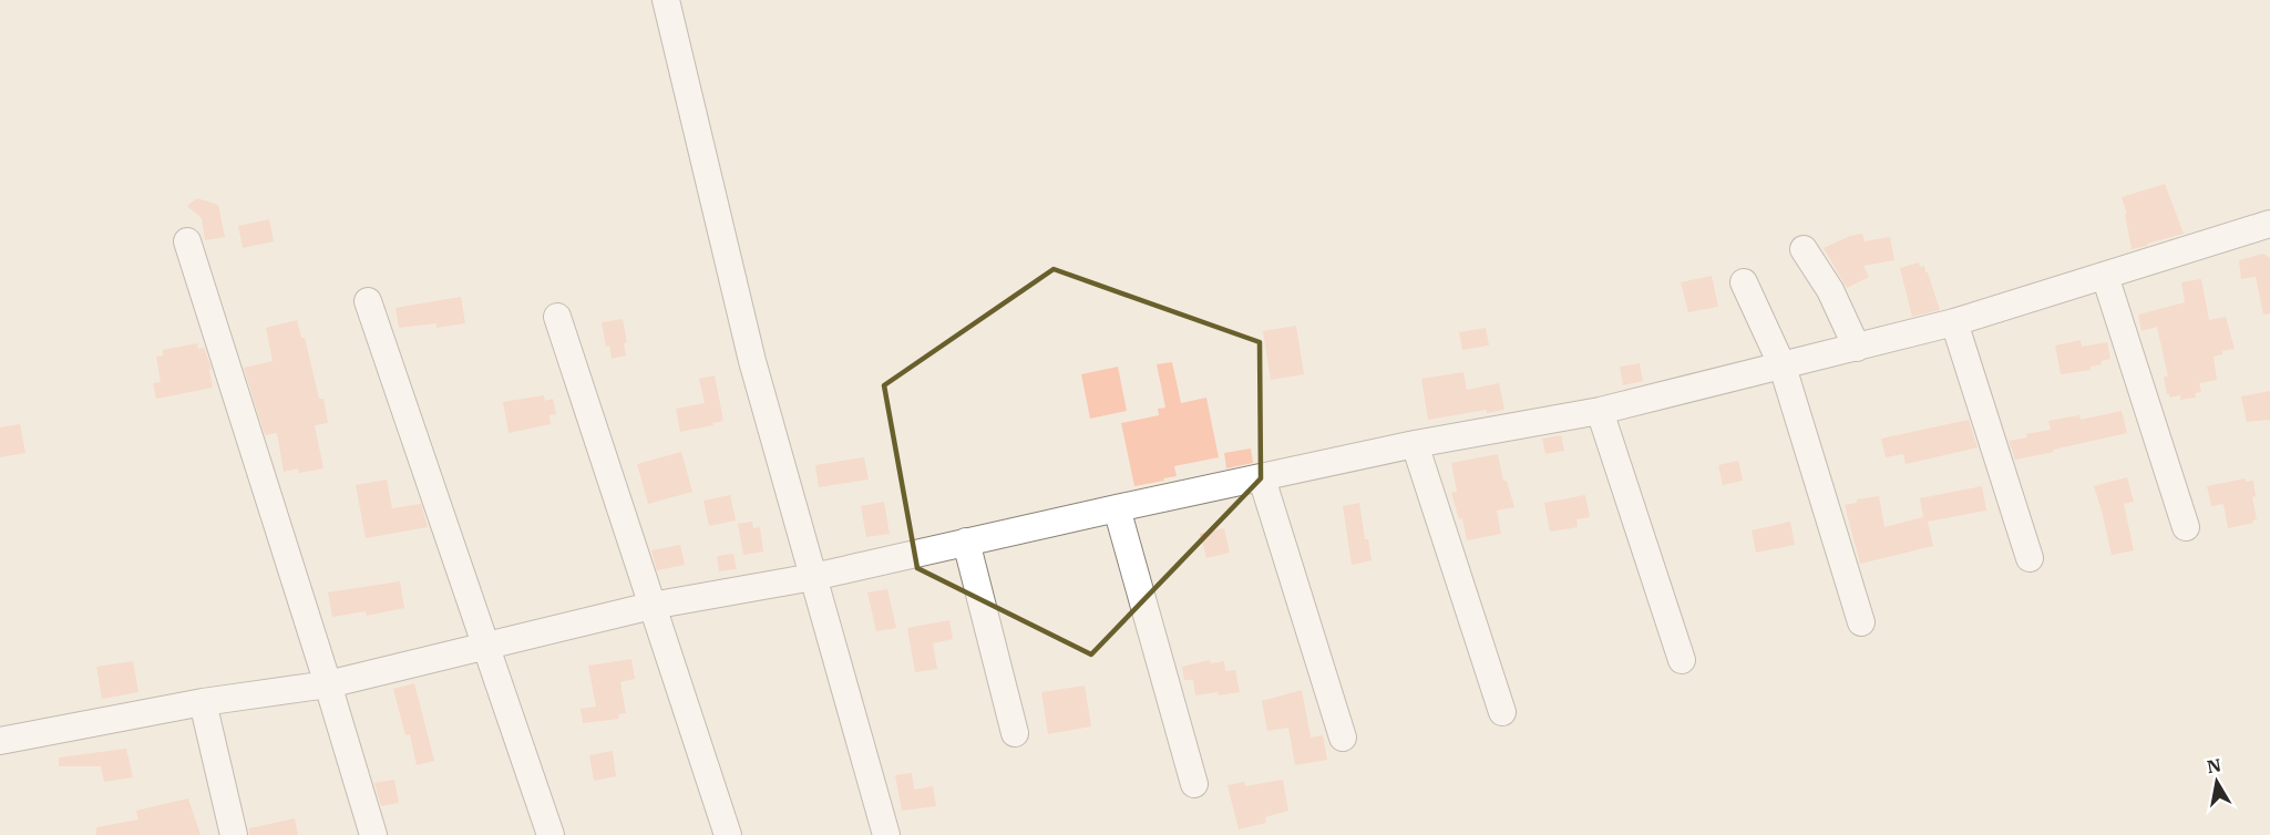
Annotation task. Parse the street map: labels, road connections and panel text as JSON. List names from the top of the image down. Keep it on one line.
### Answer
{"north":"top"}
